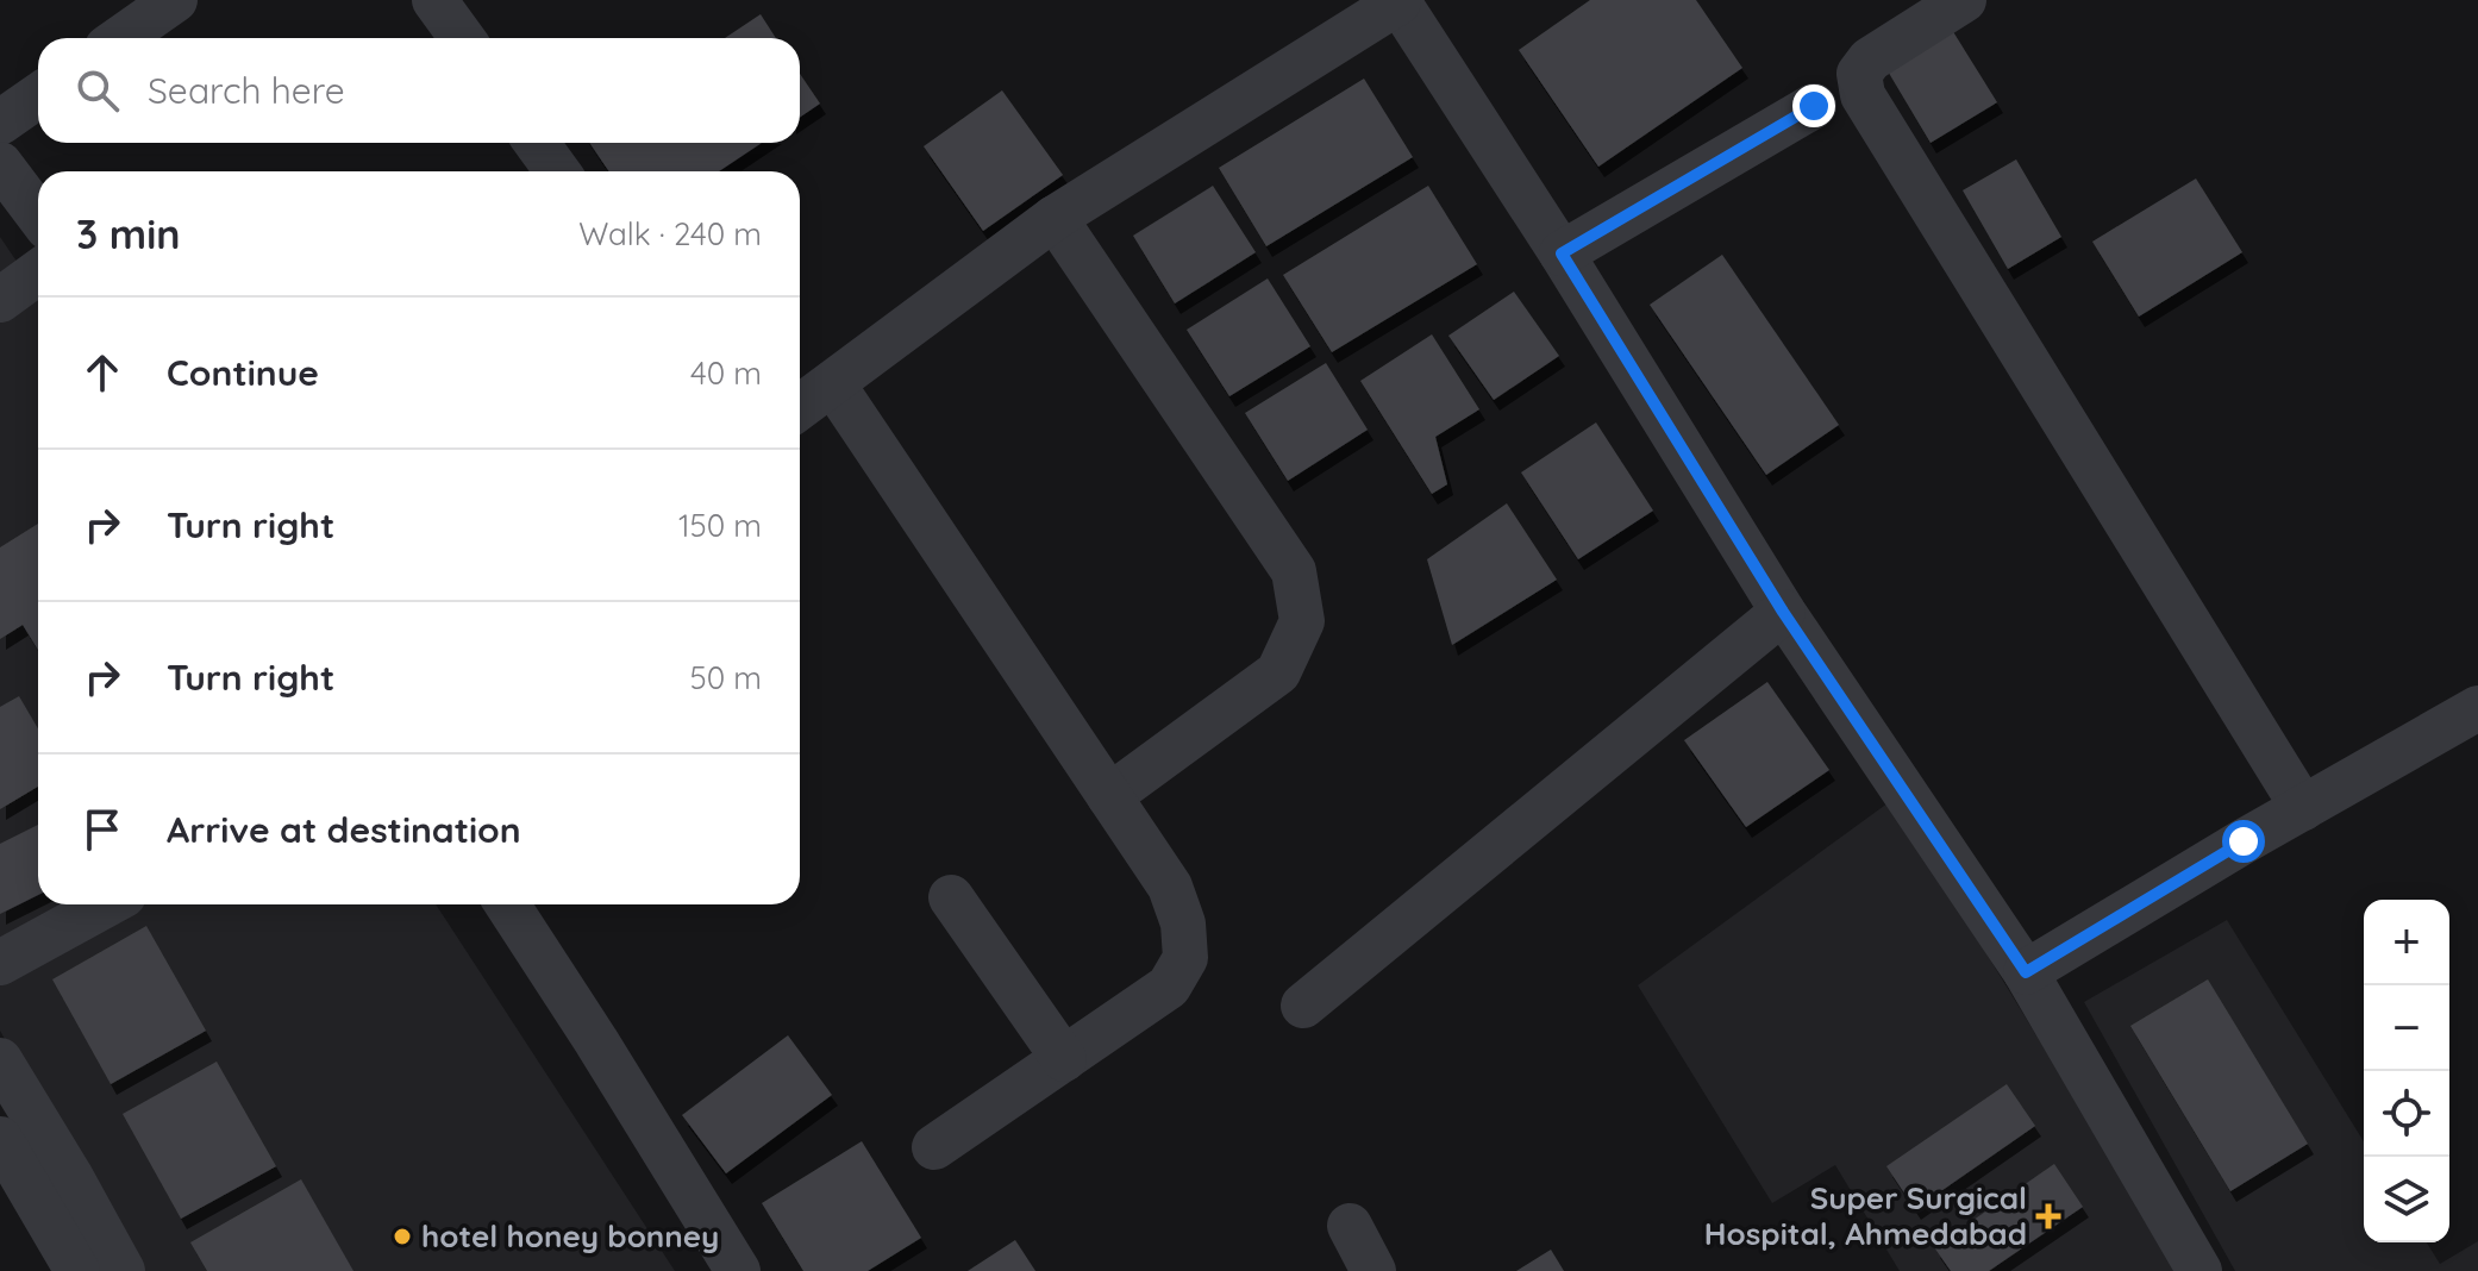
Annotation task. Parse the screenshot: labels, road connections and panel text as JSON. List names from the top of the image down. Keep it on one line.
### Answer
{"places":{"health":["Super Surgical Hospital, Ahmedabad"],"other":["hotel honey bonney"]},"page":{"search":"Search here","heading":["3 min","Walk · 240 m"],"list":[["Continue","40 m"],["Turn right","150 m"],["Turn right","50 m"],"Arrive at destination"],"map_buttons":["+","−"]}}
